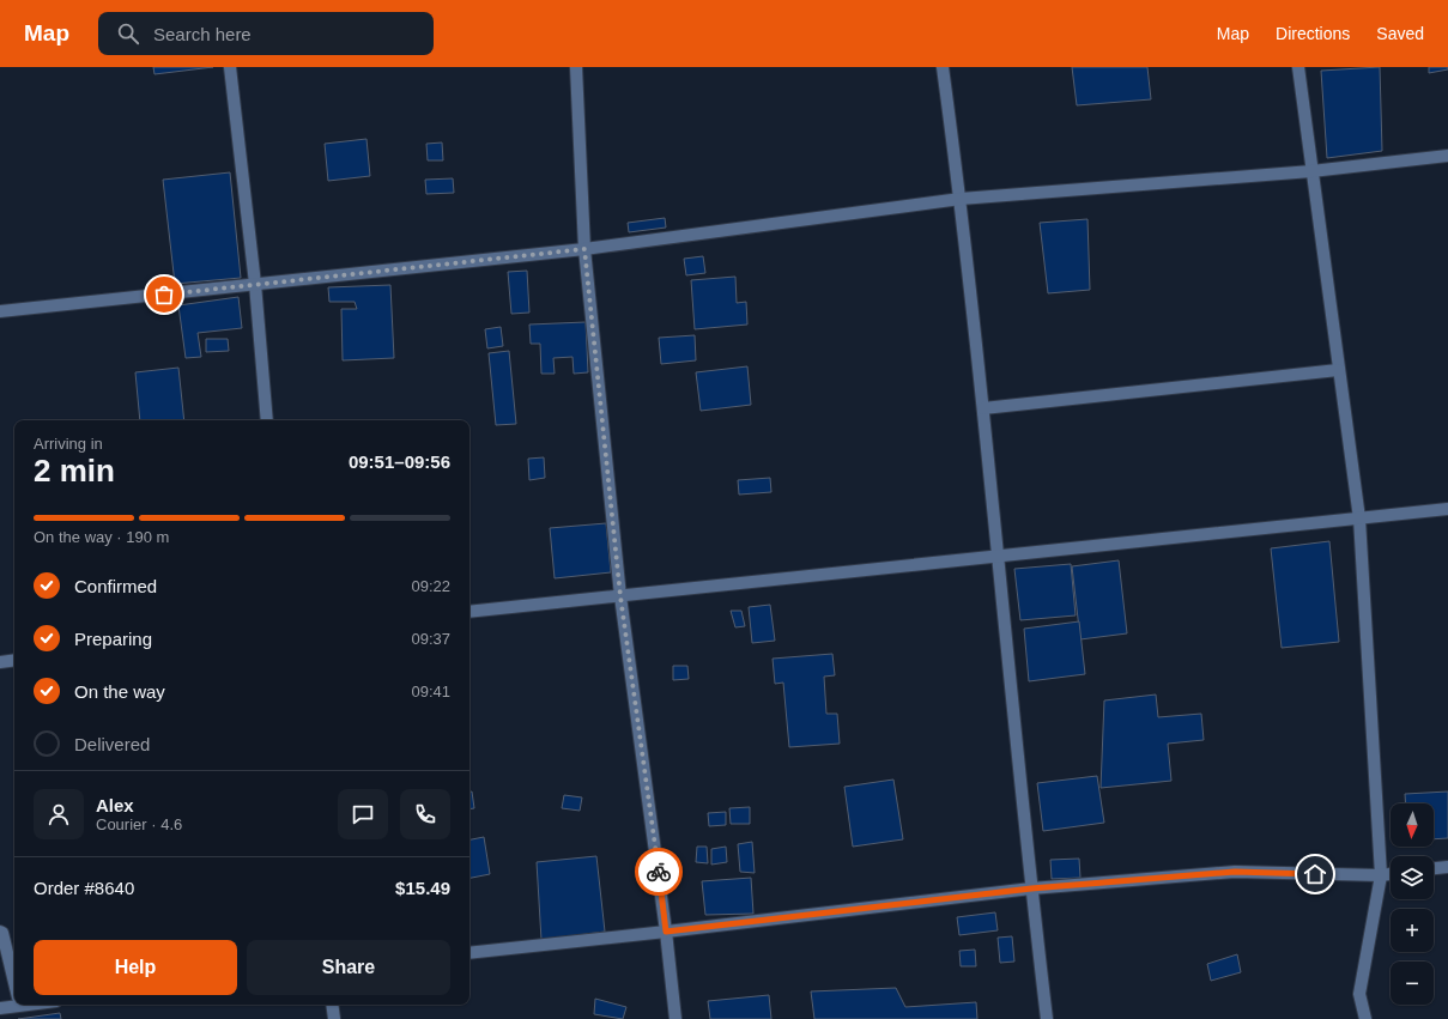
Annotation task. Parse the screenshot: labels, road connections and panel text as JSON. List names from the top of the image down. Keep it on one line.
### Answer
{"north":"bottom","page":{"header":"Map","search":"Search here","nav":["Map","Directions","Saved"],"heading":["2 min","Arriving in","09:51–09:56"],"panel":["Alex","Courier · 4.6","Order #8640","$15.49"],"bar":"On the way · 190 m","list":[["Confirmed","09:22"],["Preparing","09:37"],["On the way","09:41"],"Delivered"],"map_buttons":["+","−"],"buttons":["Help","Share"]}}
